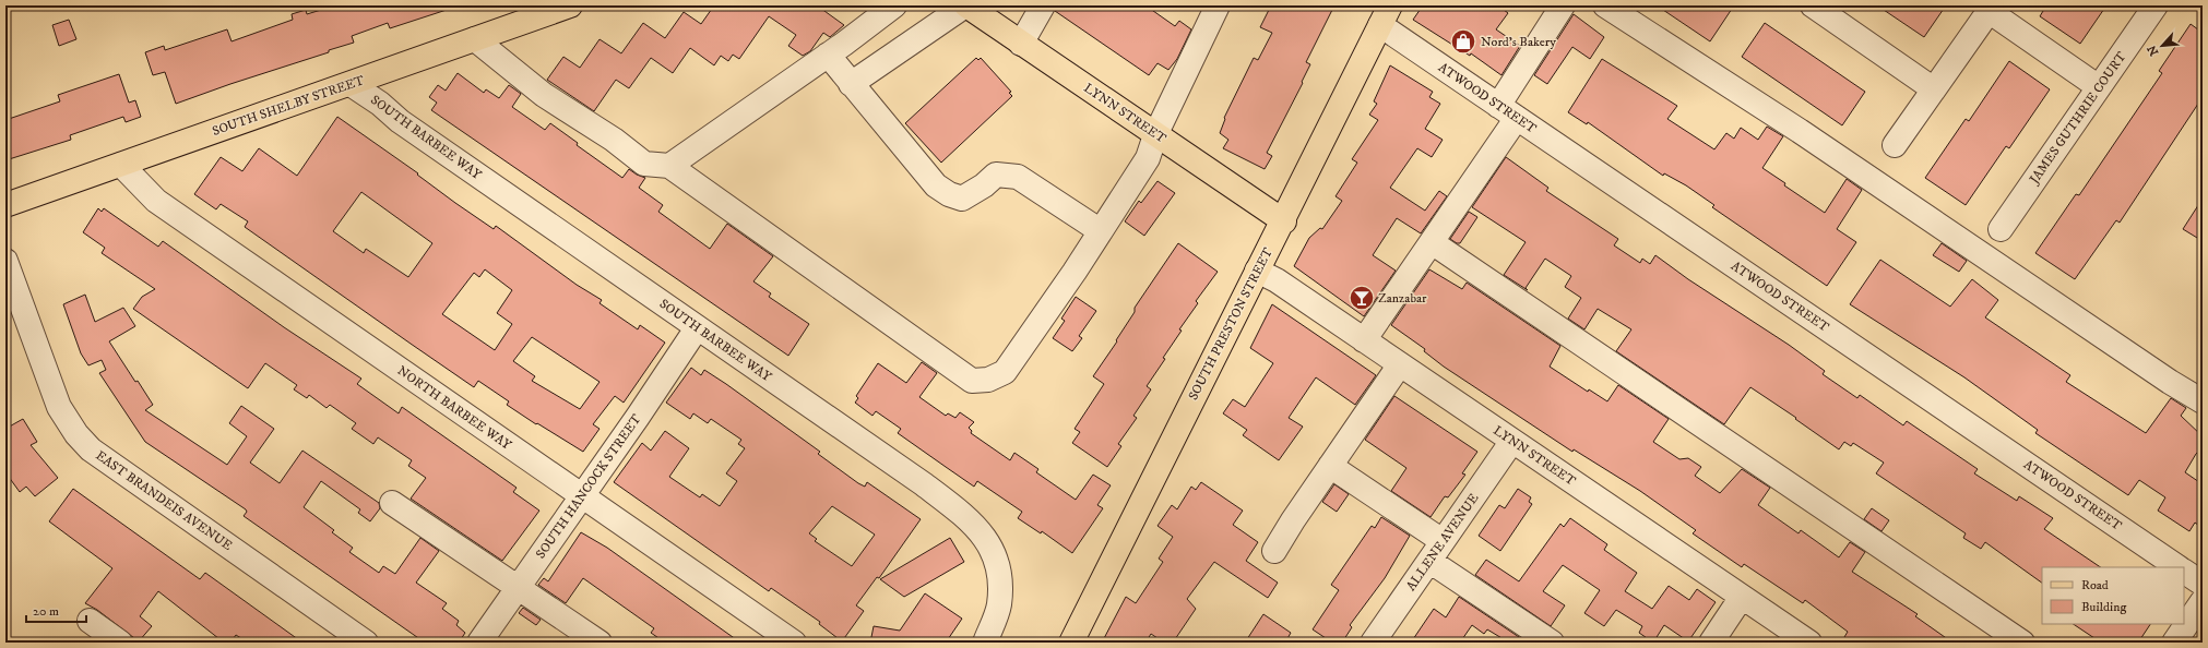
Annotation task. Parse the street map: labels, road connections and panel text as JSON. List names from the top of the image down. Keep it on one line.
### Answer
{"streets":{"main road":["SOUTH SHELBY STREET","LYNN STREET","SOUTH PRESTON STREET"],"street":["ATWOOD STREET","JAMES GUTHRIE COURT","SOUTH BARBEE WAY","NORTH BARBEE WAY","SOUTH HANCOCK STREET","EAST BRANDEIS AVENUE","ALLENE AVENUE"]},"crossings":[["ATWOOD STREET","SOUTH PRESTON STREET"],["SOUTH SHELBY STREET","SOUTH BARBEE WAY"],["SOUTH SHELBY STREET","NORTH BARBEE WAY"],["LYNN STREET","SOUTH PRESTON STREET"],["LYNN STREET","ALLENE AVENUE"],["SOUTH BARBEE WAY","SOUTH HANCOCK STREET"],["NORTH BARBEE WAY","SOUTH HANCOCK STREET"]],"places":{"shop":["Nord's Bakery"],"bar":["Zanzabar"]},"legend":["Road","Building"],"scale_bar":"20 m","north":"bottom left"}
